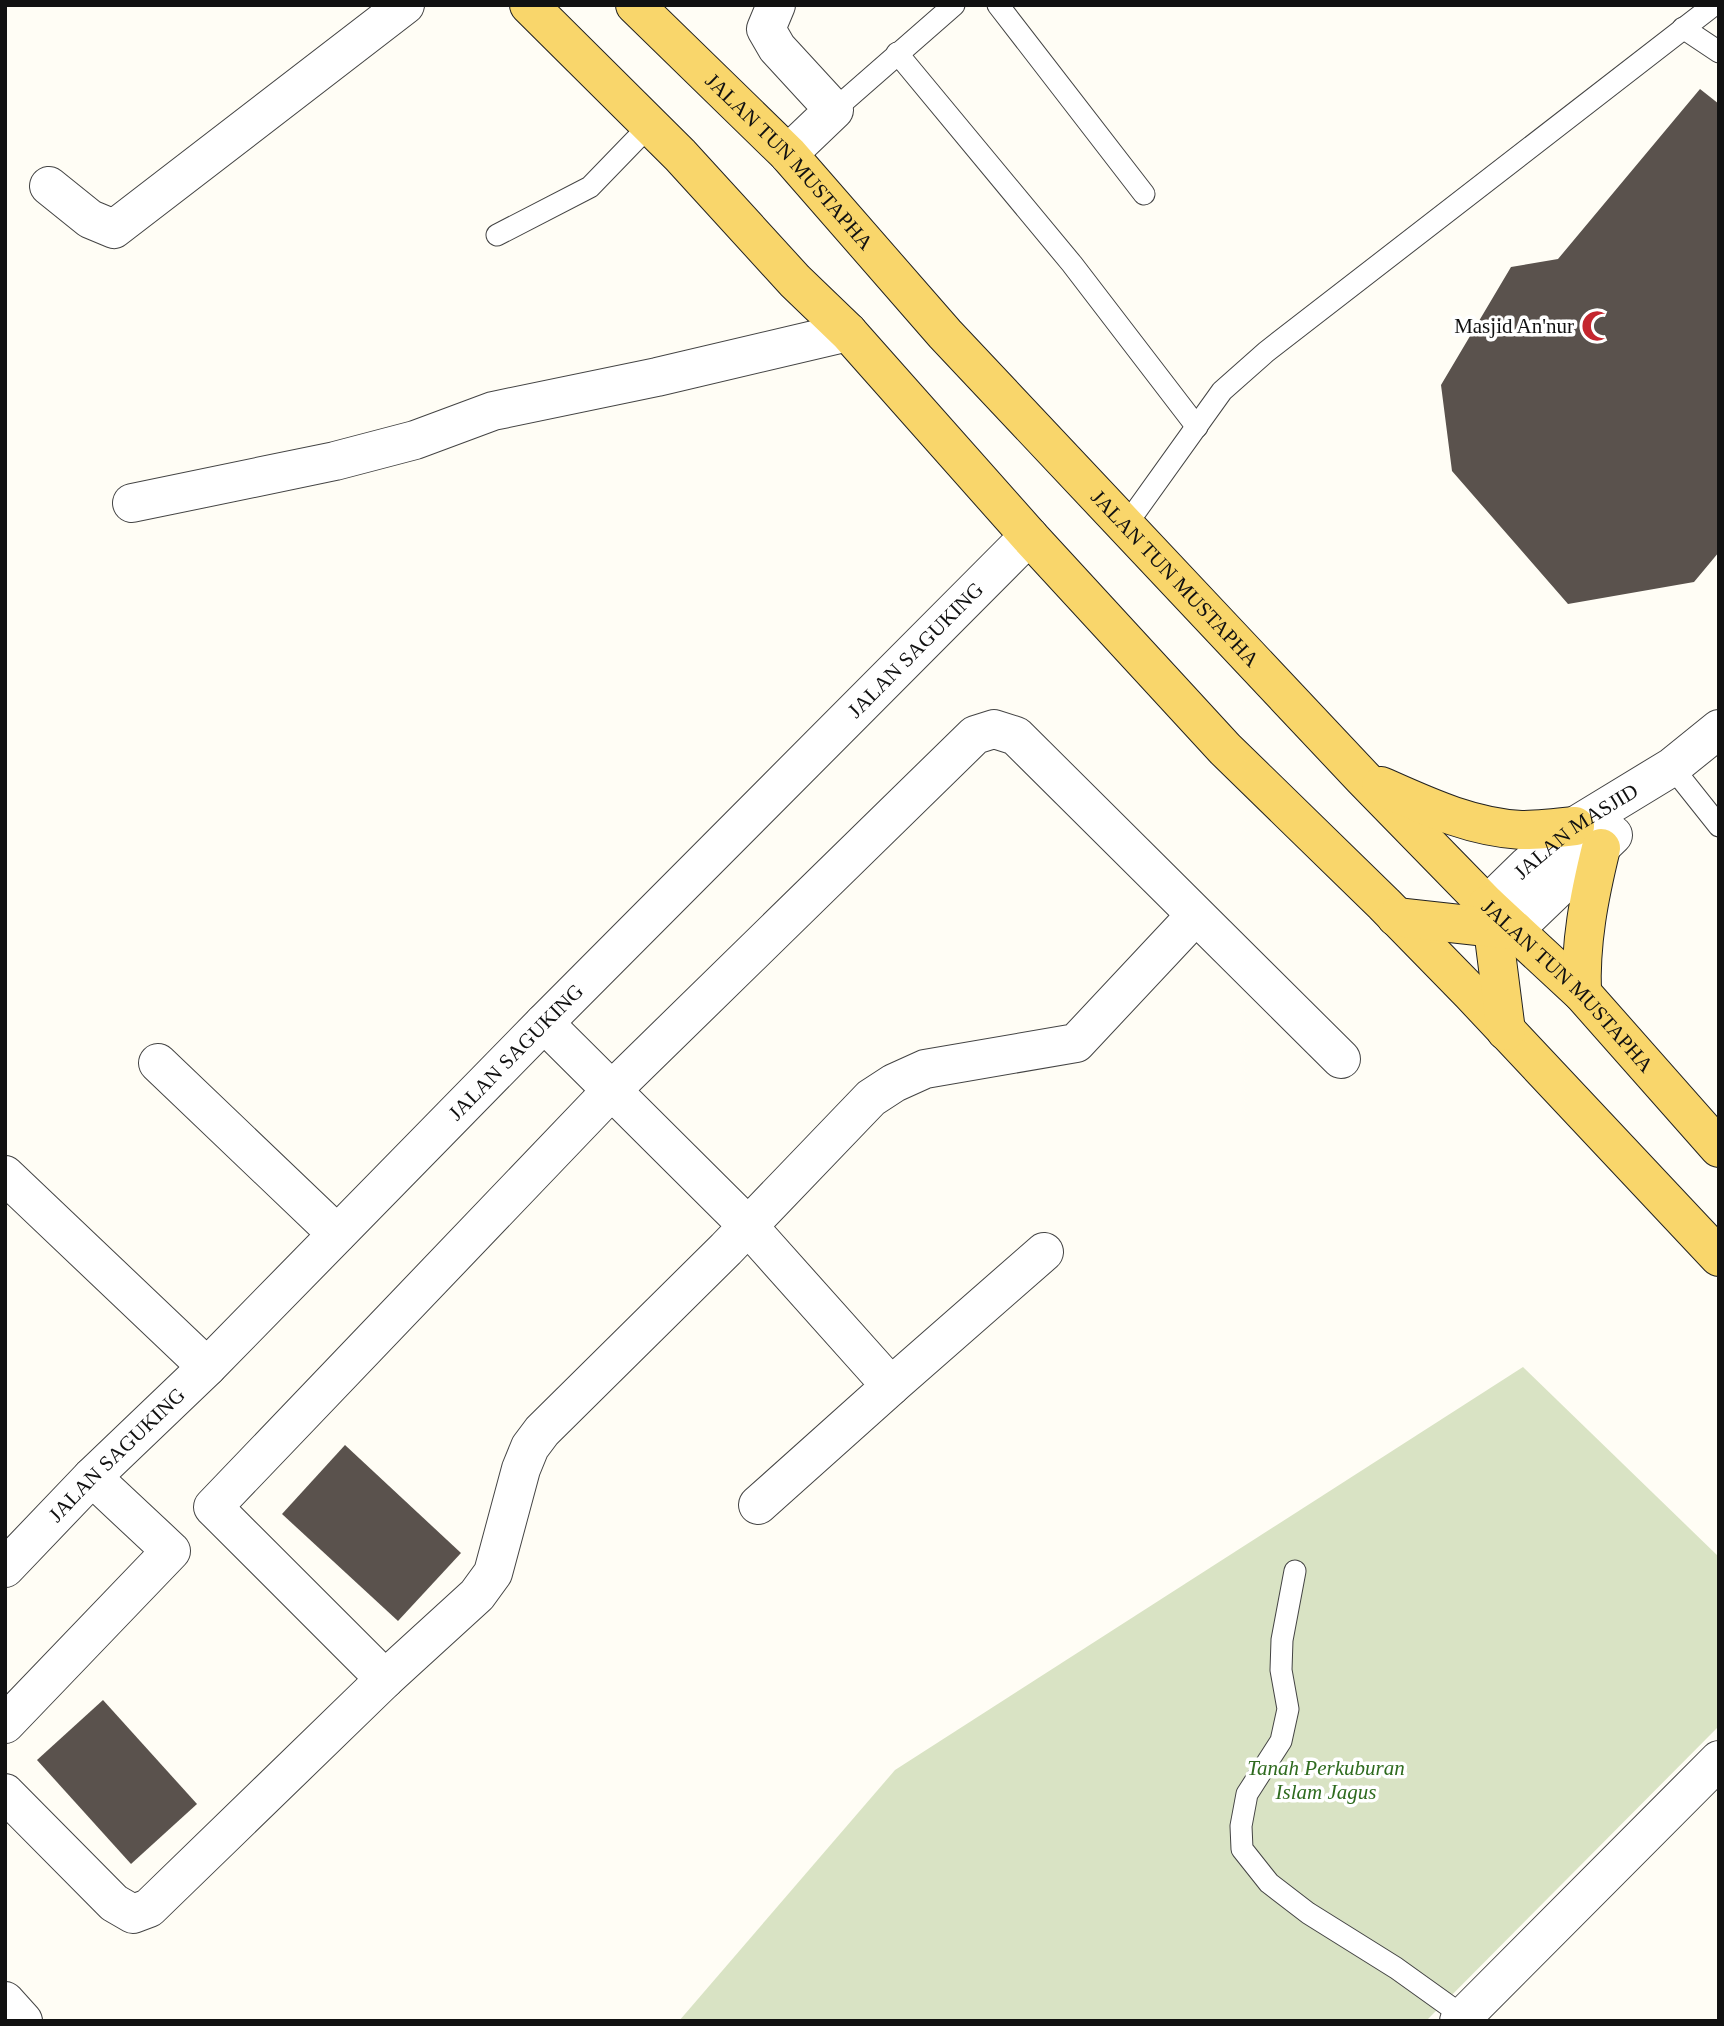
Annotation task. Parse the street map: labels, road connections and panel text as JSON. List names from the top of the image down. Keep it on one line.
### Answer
{"streets":{"main road":["JALAN TUN MUSTAPHA"],"street":["JALAN SAGUKING","JALAN MASJID"]},"crossings":[["JALAN TUN MUSTAPHA","JALAN MASJID"]],"parks":["Tanah Perkuburan Islam Jagus"],"places":{"mosque":["Masjid An'nur"]}}
